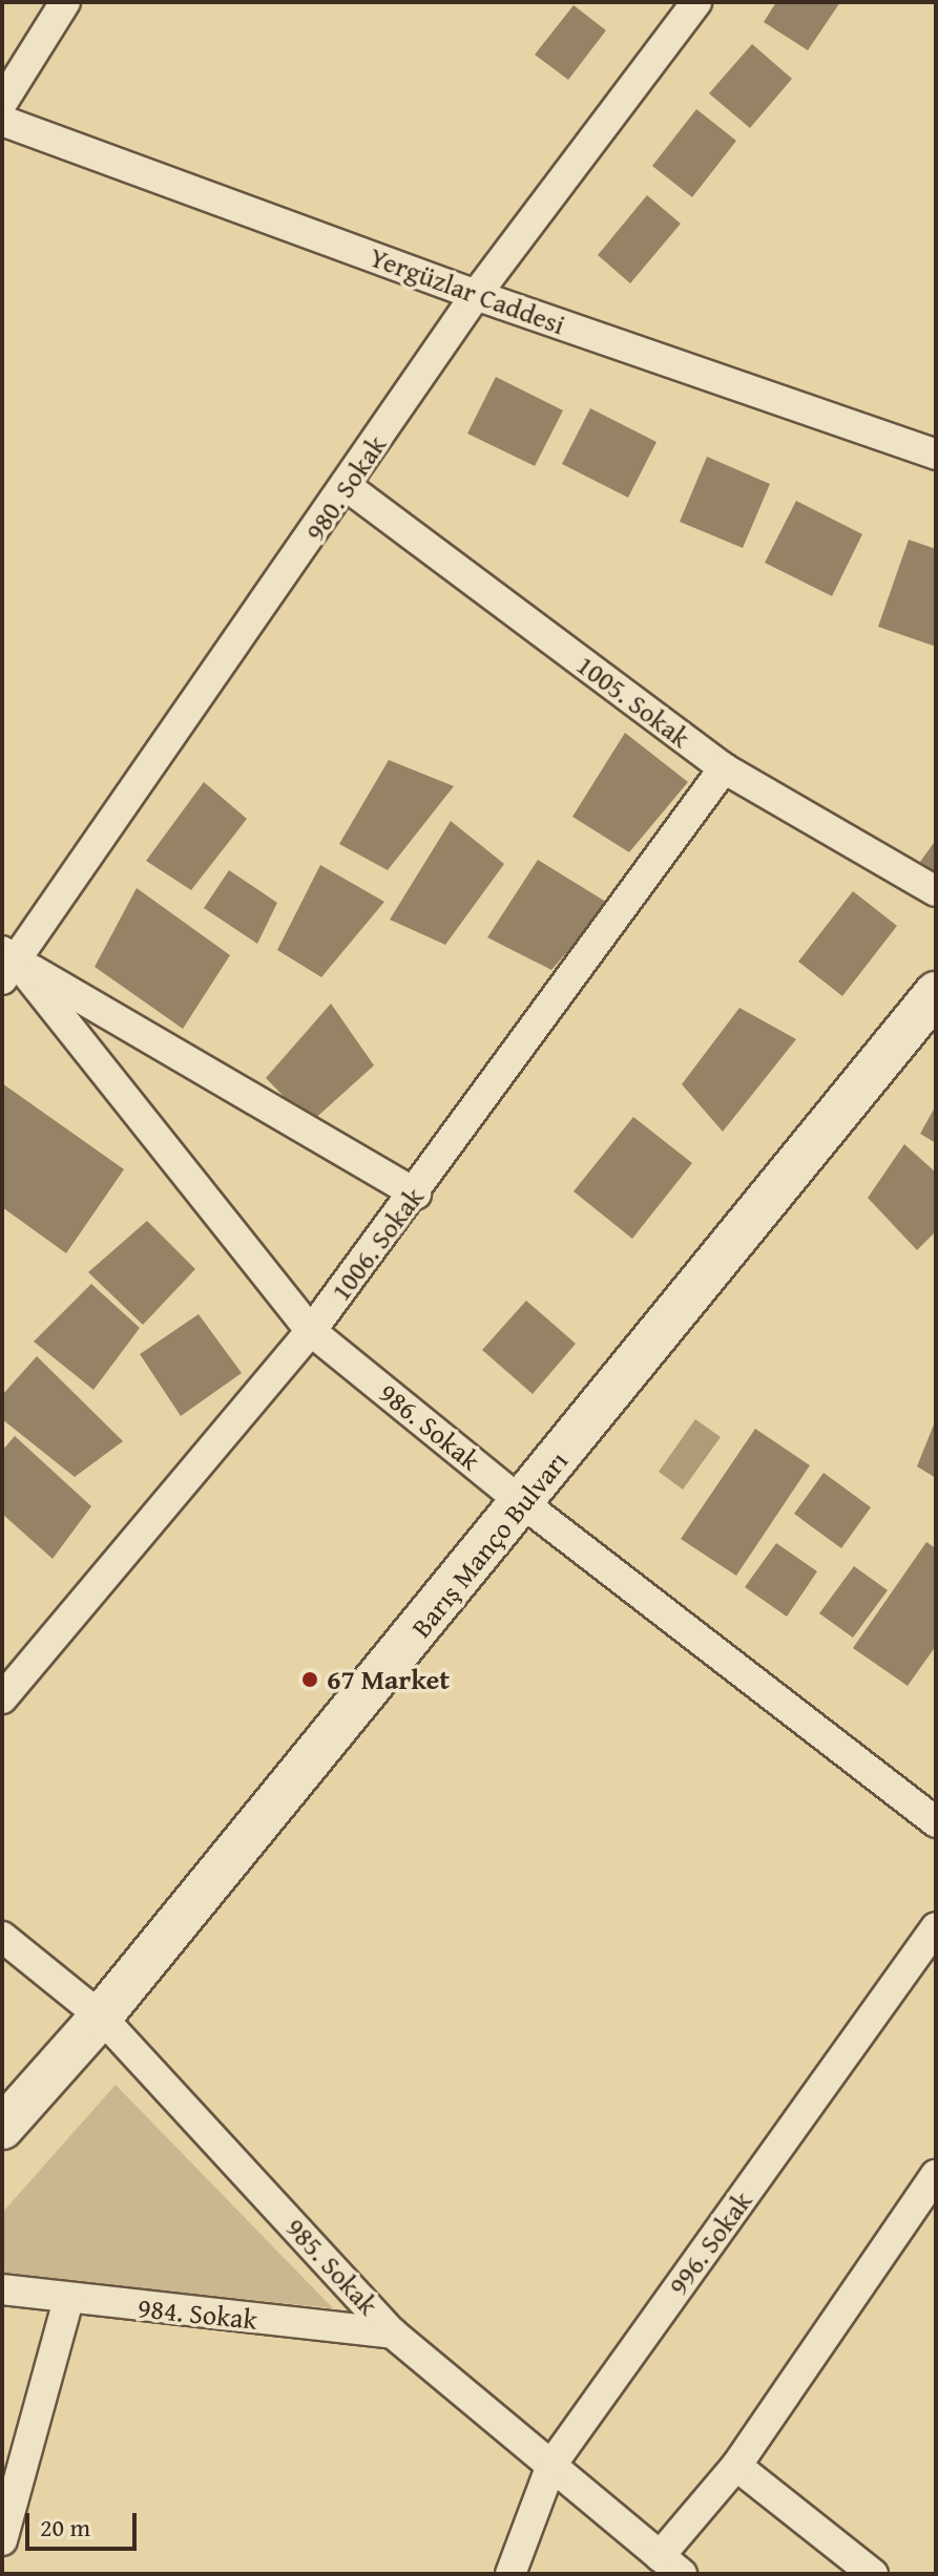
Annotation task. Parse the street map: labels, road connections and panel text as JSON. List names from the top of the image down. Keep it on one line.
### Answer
{"streets":{"main road":["Barış Manço Bulvarı"],"street":["Yergüzlar Caddesi","980. Sokak","1005. Sokak","1006. Sokak","986. Sokak","996. Sokak","985. Sokak","984. Sokak"]},"crossings":[["Yergüzlar Caddesi","980. Sokak"],["980. Sokak","1005. Sokak"],["980. Sokak","986. Sokak"],["1005. Sokak","1006. Sokak"],["1006. Sokak","986. Sokak"],["986. Sokak","Barış Manço Bulvarı"],["Barış Manço Bulvarı","985. Sokak"],["996. Sokak","985. Sokak"],["985. Sokak","984. Sokak"]],"places":["67 Market"],"scale_bar":"20 m"}
